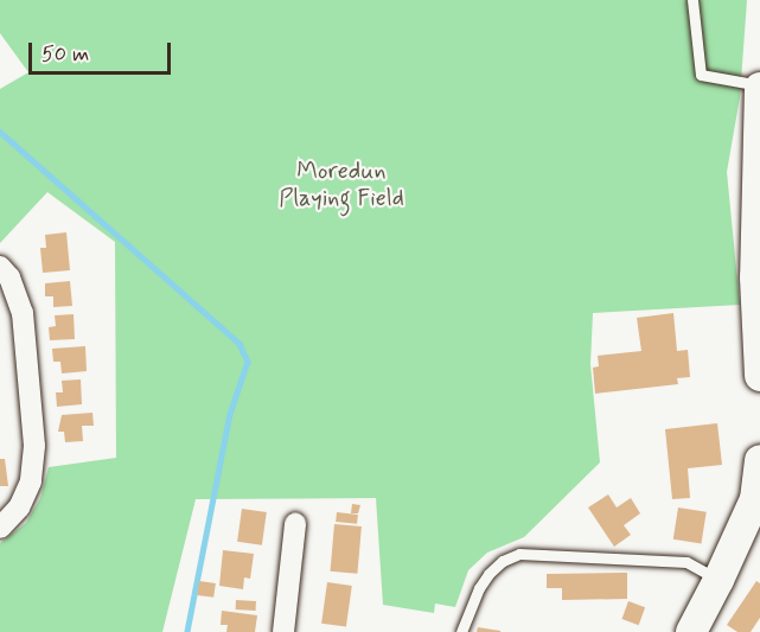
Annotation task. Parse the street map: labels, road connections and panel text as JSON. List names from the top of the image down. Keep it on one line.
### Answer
{"parks":["Moredun Playing Field"],"scale_bar":"50 m"}
